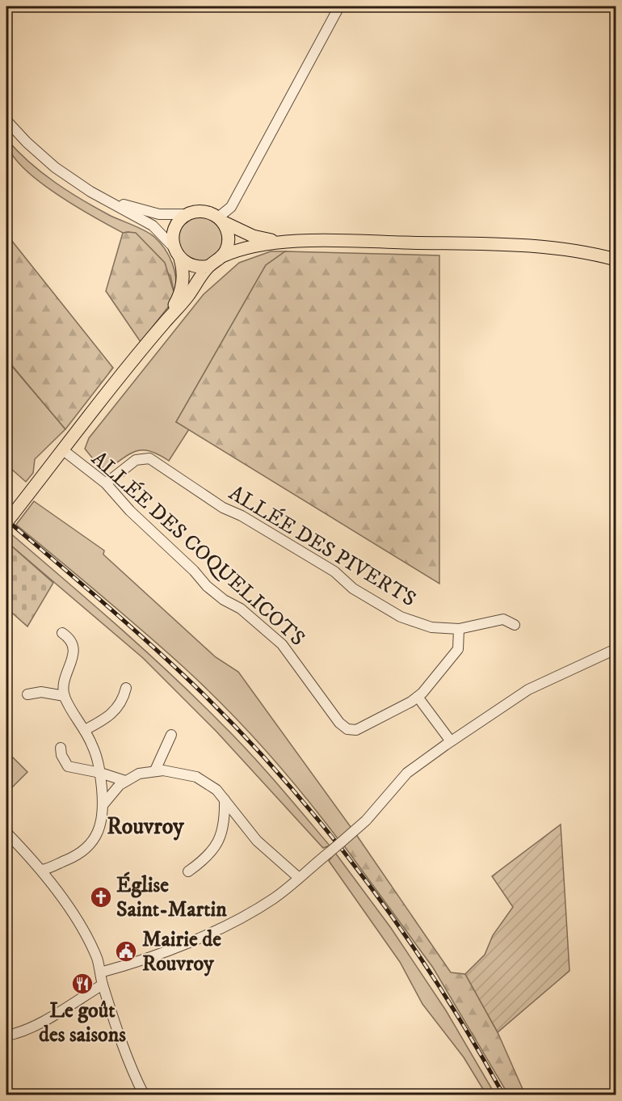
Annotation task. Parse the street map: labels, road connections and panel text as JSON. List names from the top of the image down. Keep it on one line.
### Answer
{"streets":{"street":["ALLÉE DES PIVERTS","ALLÉE DES COQUELICOTS"]},"crossings":[["ALLÉE DES PIVERTS","ALLÉE DES COQUELICOTS"]],"districts":["Rouvroy"],"places":{"church":["Église Saint-Martin"],"public building":["Mairie de Rouvroy"],"restaurant":["Le goût des saisons"]}}
